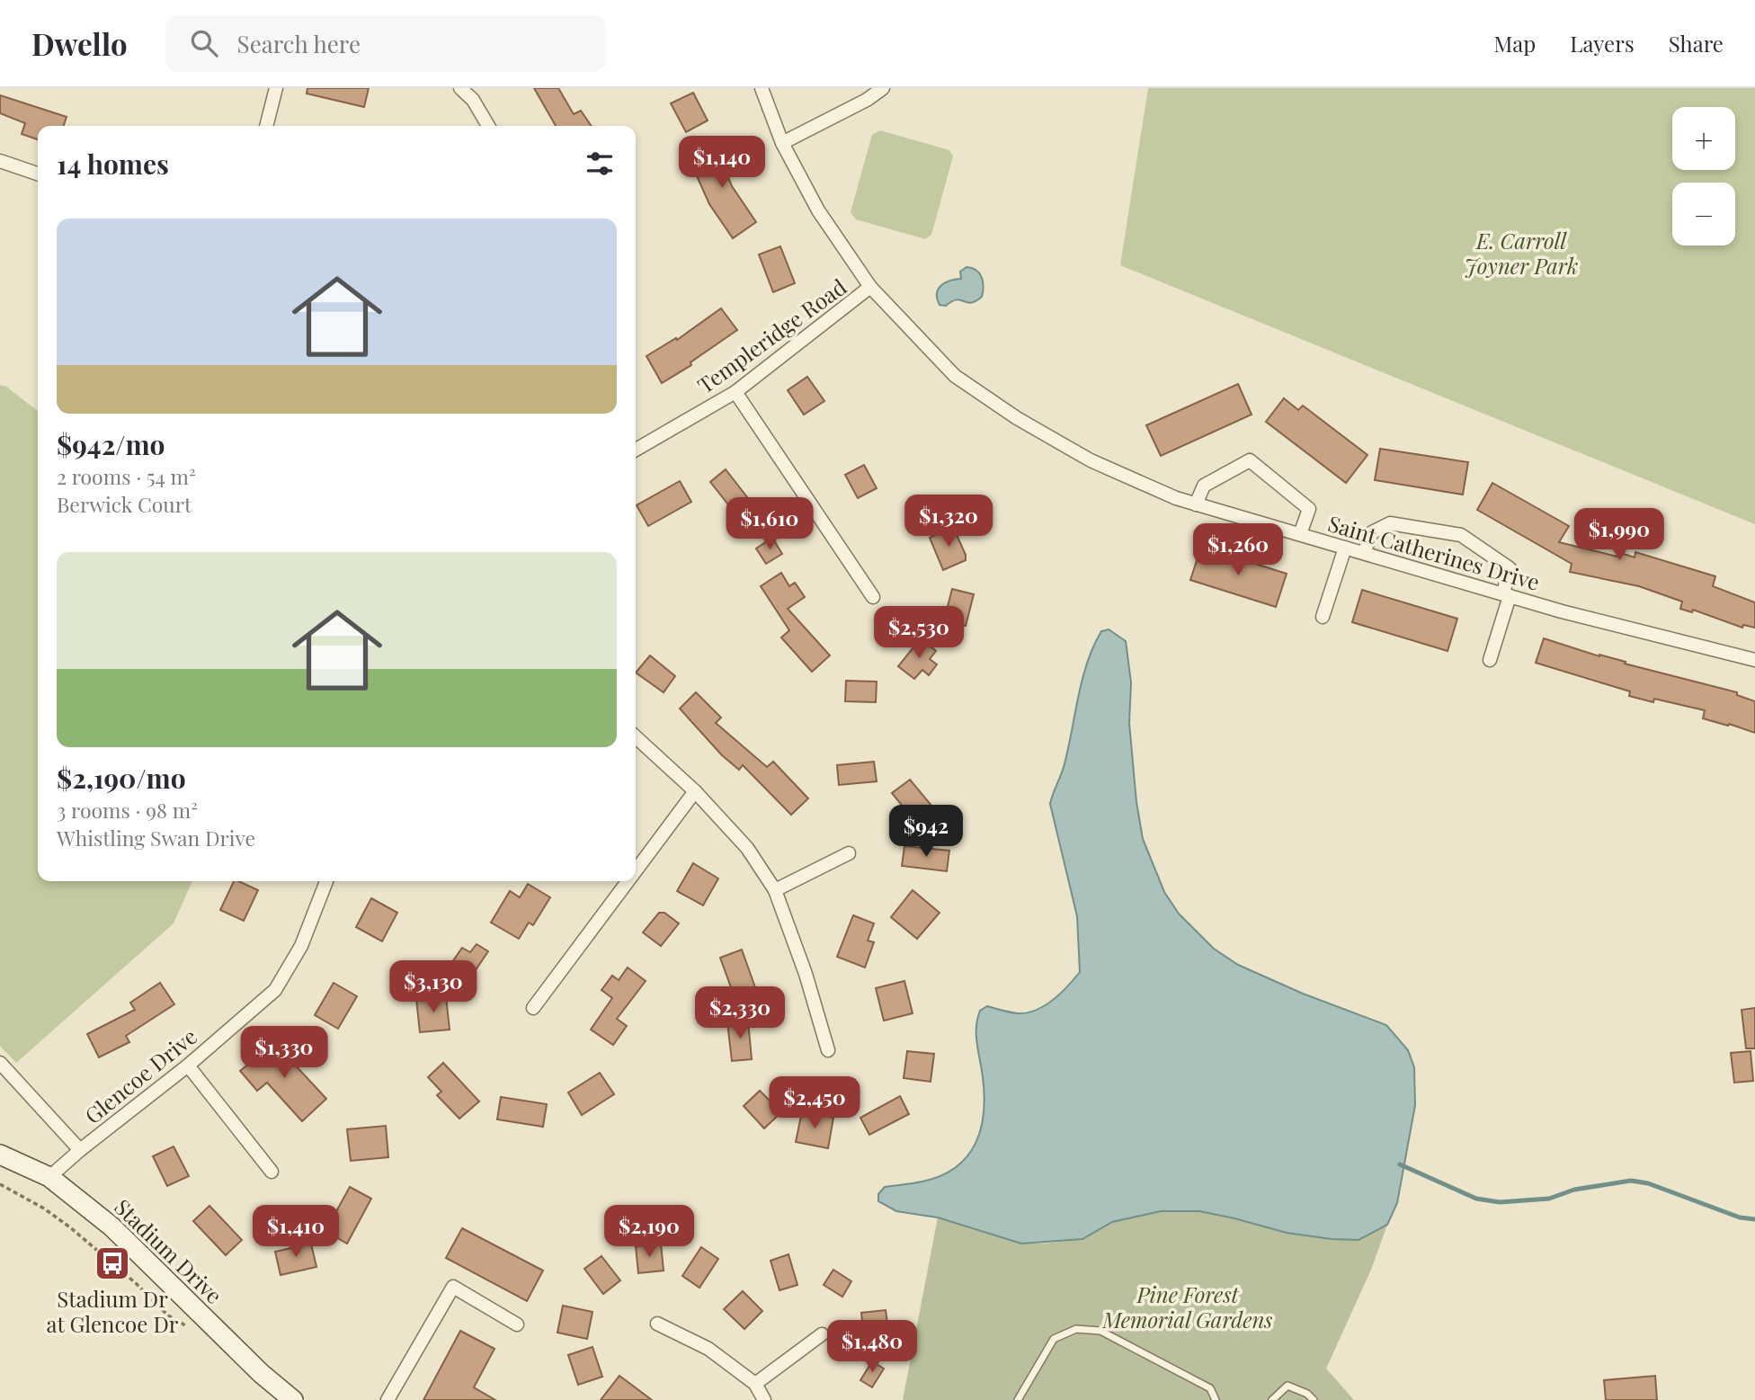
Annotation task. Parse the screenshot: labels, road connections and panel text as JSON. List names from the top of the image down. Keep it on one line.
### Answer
{"streets":{"street":["Templeridge Road","Saint Catherines Drive","Glencoe Drive","Stadium Drive"]},"crossings":[["Templeridge Road","Saint Catherines Drive"],["Glencoe Drive","Stadium Drive"]],"parks":["E. Carroll Joyner Park","Pine Forest Memorial Gardens"],"places":{"bus stop":["Stadium Dr at Glencoe Dr"]},"page":{"header":"Dwello","search":"Search here","nav":["Map","Layers","Share"],"map_buttons":["+","−"],"heading":"14 homes","price":["$1,140","$1,320","$1,610","$1,990","$1,260","$2,530","$942","$3,130","$2,330","$1,330","$2,450","$1,410","$2,190","$1,480"],"list":[{"name":"$942/mo","note":"2 rooms · 54 m² · Berwick Court"},{"name":"$2,190/mo","note":"3 rooms · 98 m² · Whistling Swan Drive"}]}}
